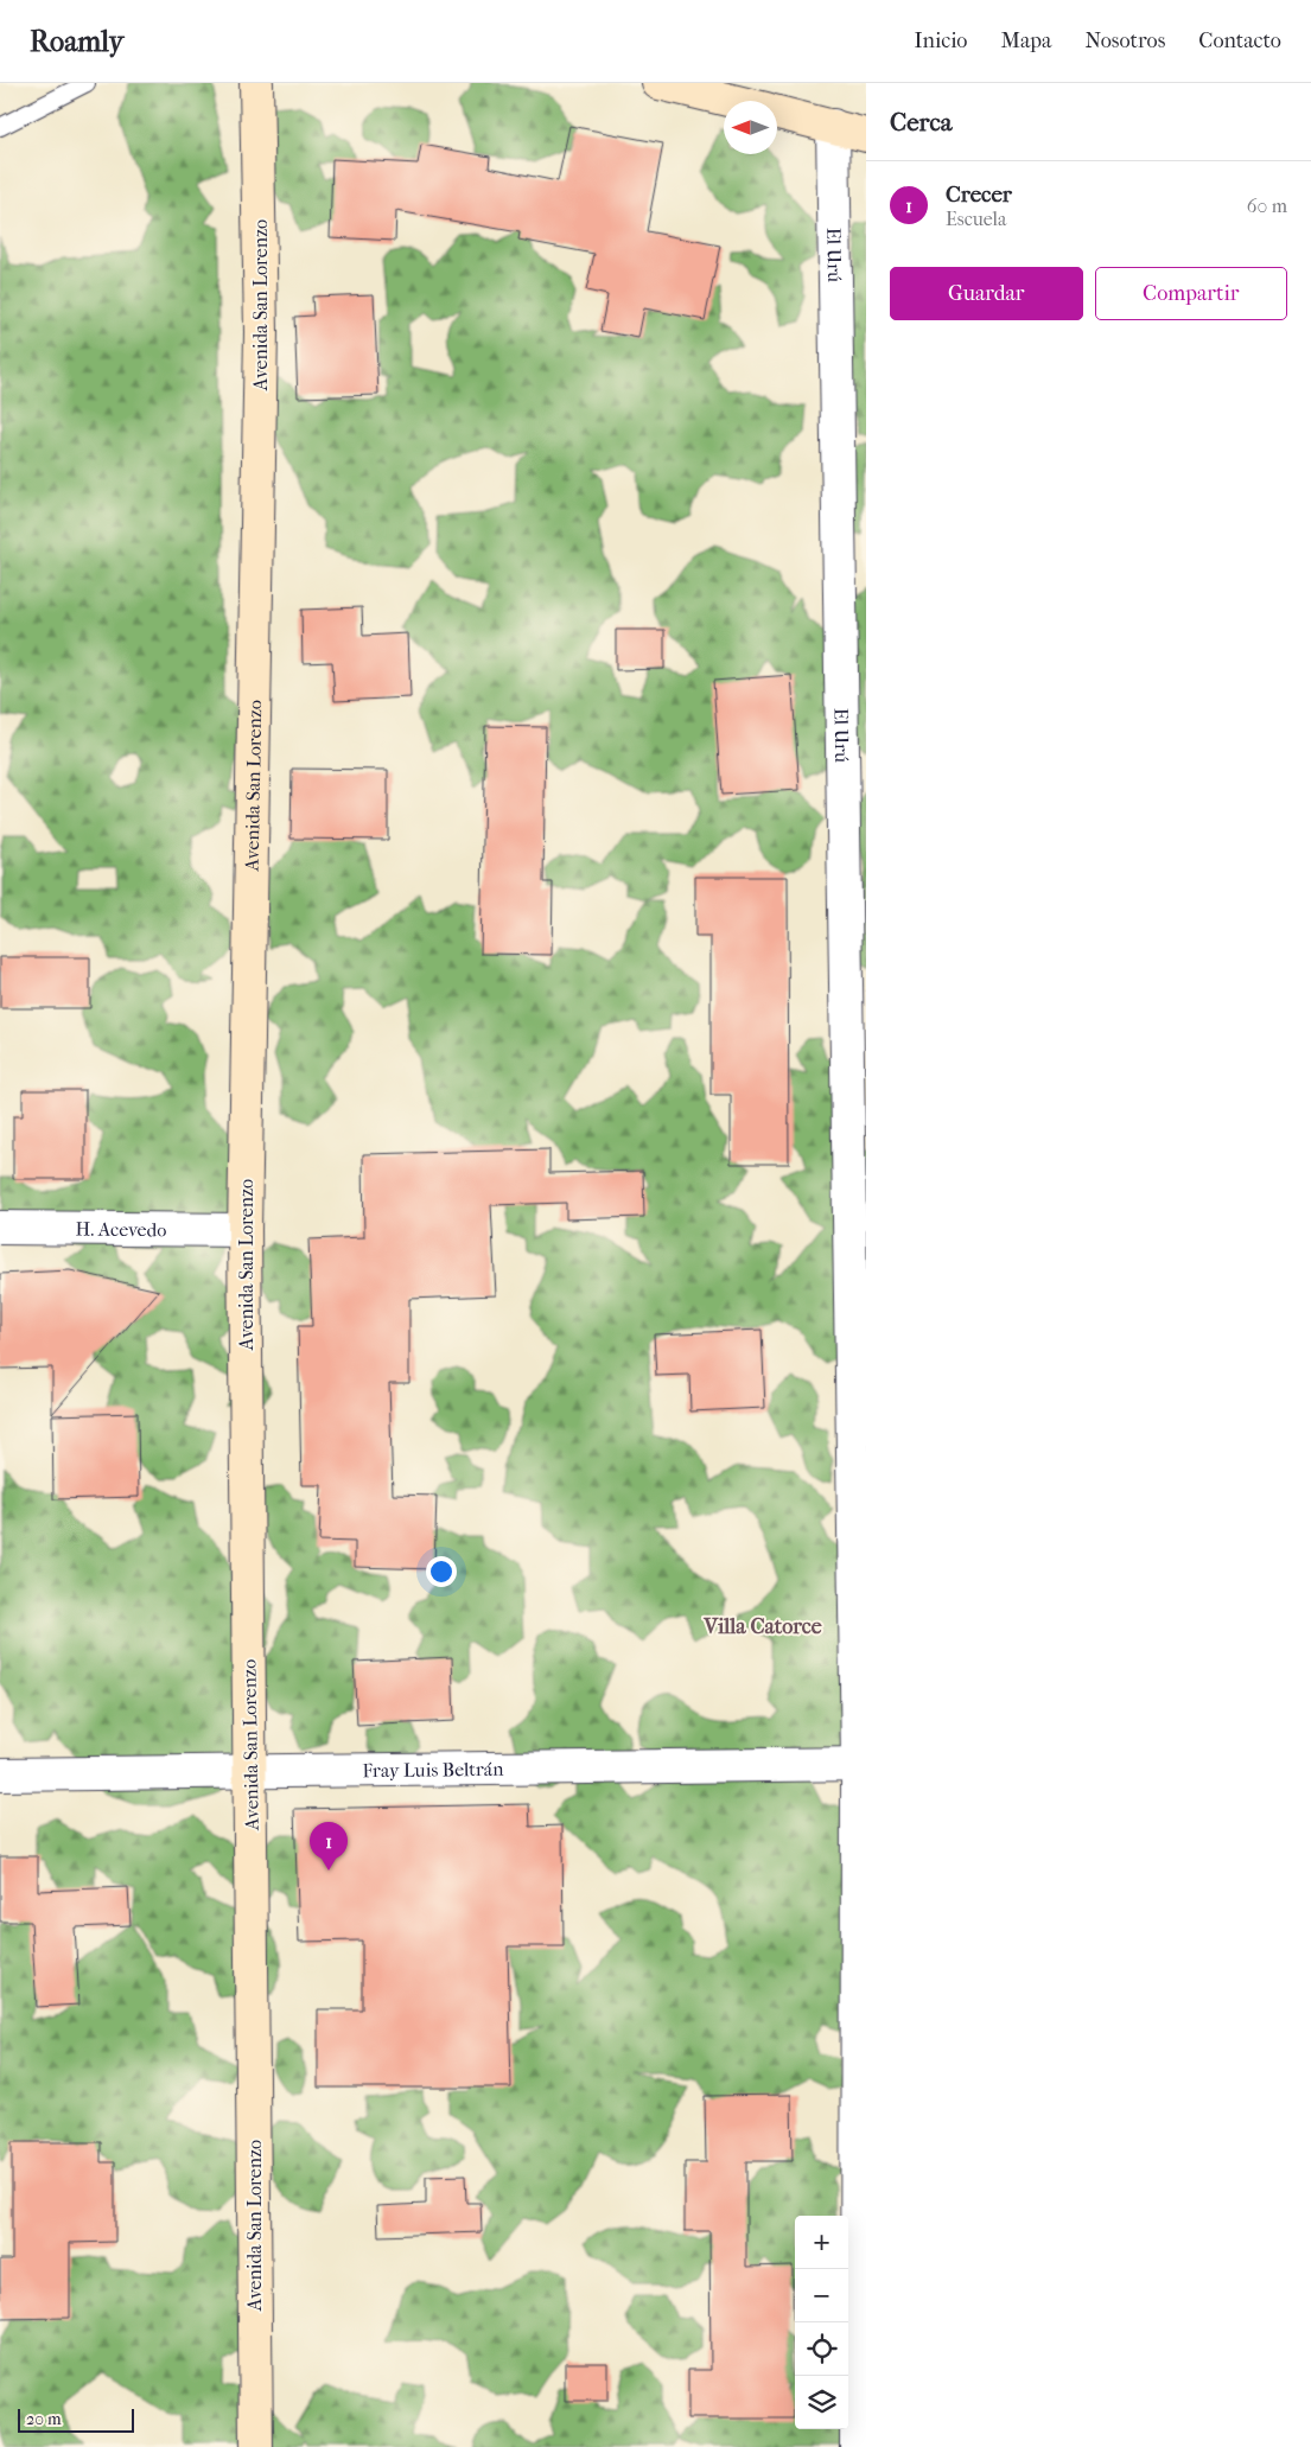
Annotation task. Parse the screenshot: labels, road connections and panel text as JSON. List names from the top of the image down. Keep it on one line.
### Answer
{"streets":{"street":["El Urú","Avenida San Lorenzo","H. Acevedo","Fray Luis Beltrán"]},"crossings":[["El Urú","Fray Luis Beltrán"],["Avenida San Lorenzo","H. Acevedo"],["Avenida San Lorenzo","Fray Luis Beltrán"]],"districts":["Villa Catorce"],"scale_bar":"20 m","north":"left","page":{"header":"Roamly","nav":["Inicio","Mapa","Nosotros","Contacto"],"heading":"Cerca","list":[{"mark":"1","name":"Crecer","note":"Escuela","value":"60 m"}],"buttons":["Guardar","Compartir"],"pins":"1","map_buttons":["+","−"],"scale":"20 m"}}
